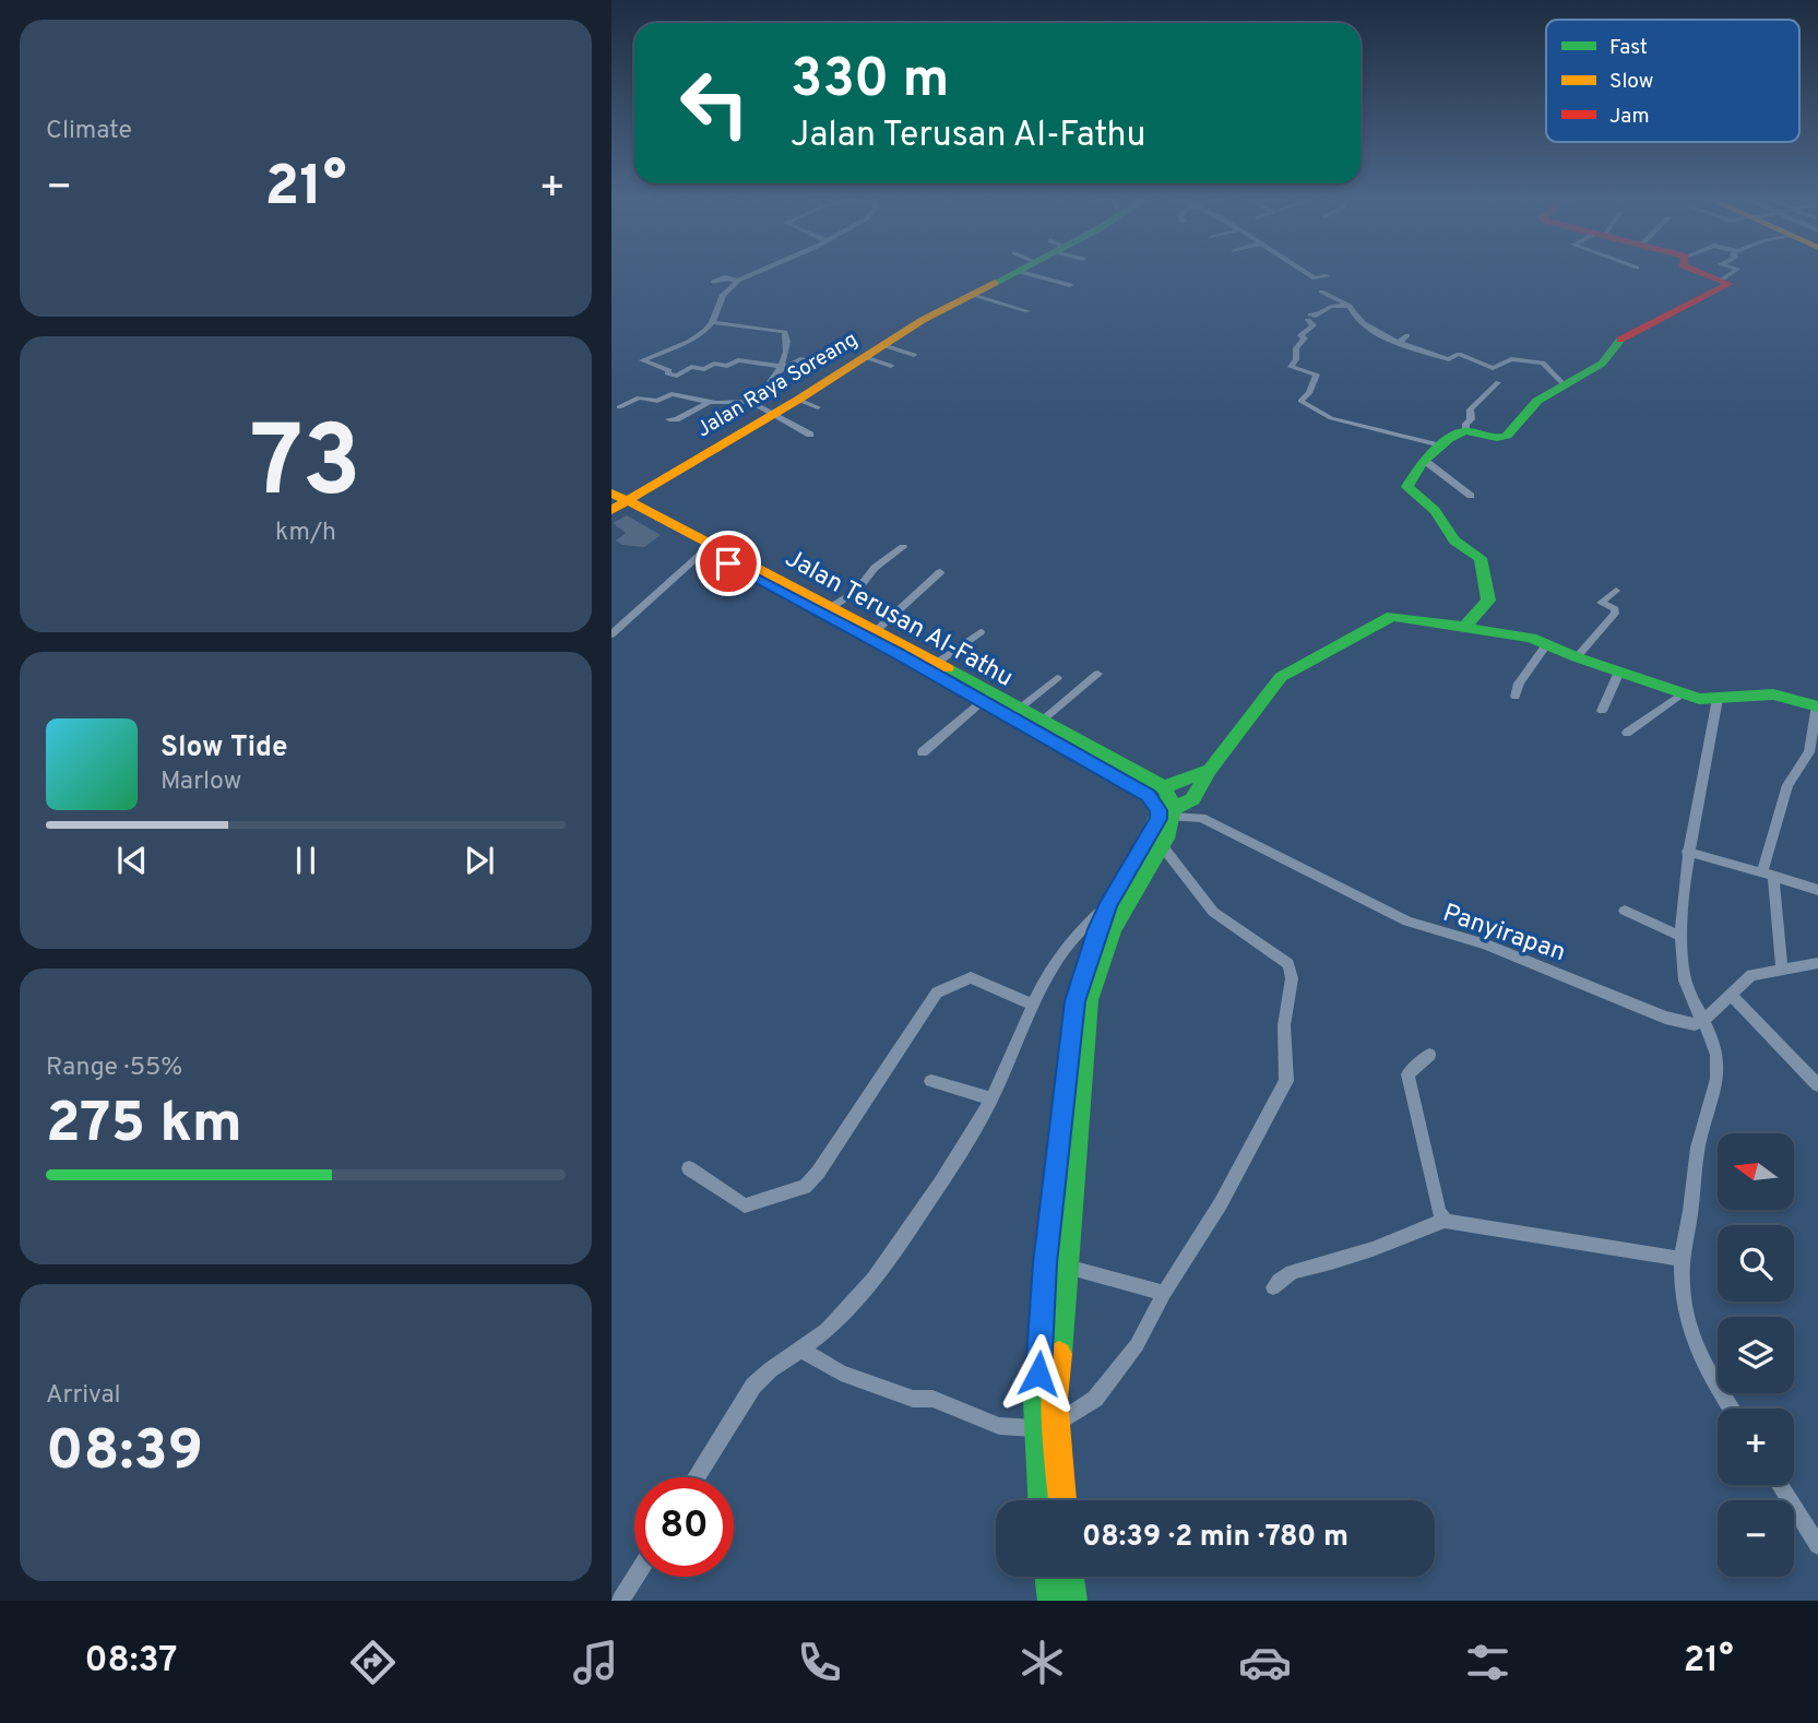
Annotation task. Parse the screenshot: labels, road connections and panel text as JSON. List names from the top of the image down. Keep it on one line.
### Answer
{"streets":{"main road":["Jalan Raya Soreang","Jalan Terusan Al-Fathu"],"street":["Panyirapan"]},"crossings":[["Jalan Raya Soreang","Jalan Terusan Al-Fathu"]],"legend":["Fast","Slow","Jam"],"north":"left","page":{"tile":["Climate",["73","km/h"],["Range · 55%","275 km"],["Arrival","08:39"]],"turn":["330 m","Jalan Terusan Al-Fathu"],"heat":["−","21°","+"],"song":["Slow Tide","Marlow"],"map_buttons":["+","−"],"limit":"80","trip":"08:39 · 2 min · 780 m","tabs":["08:37","21°"]}}
